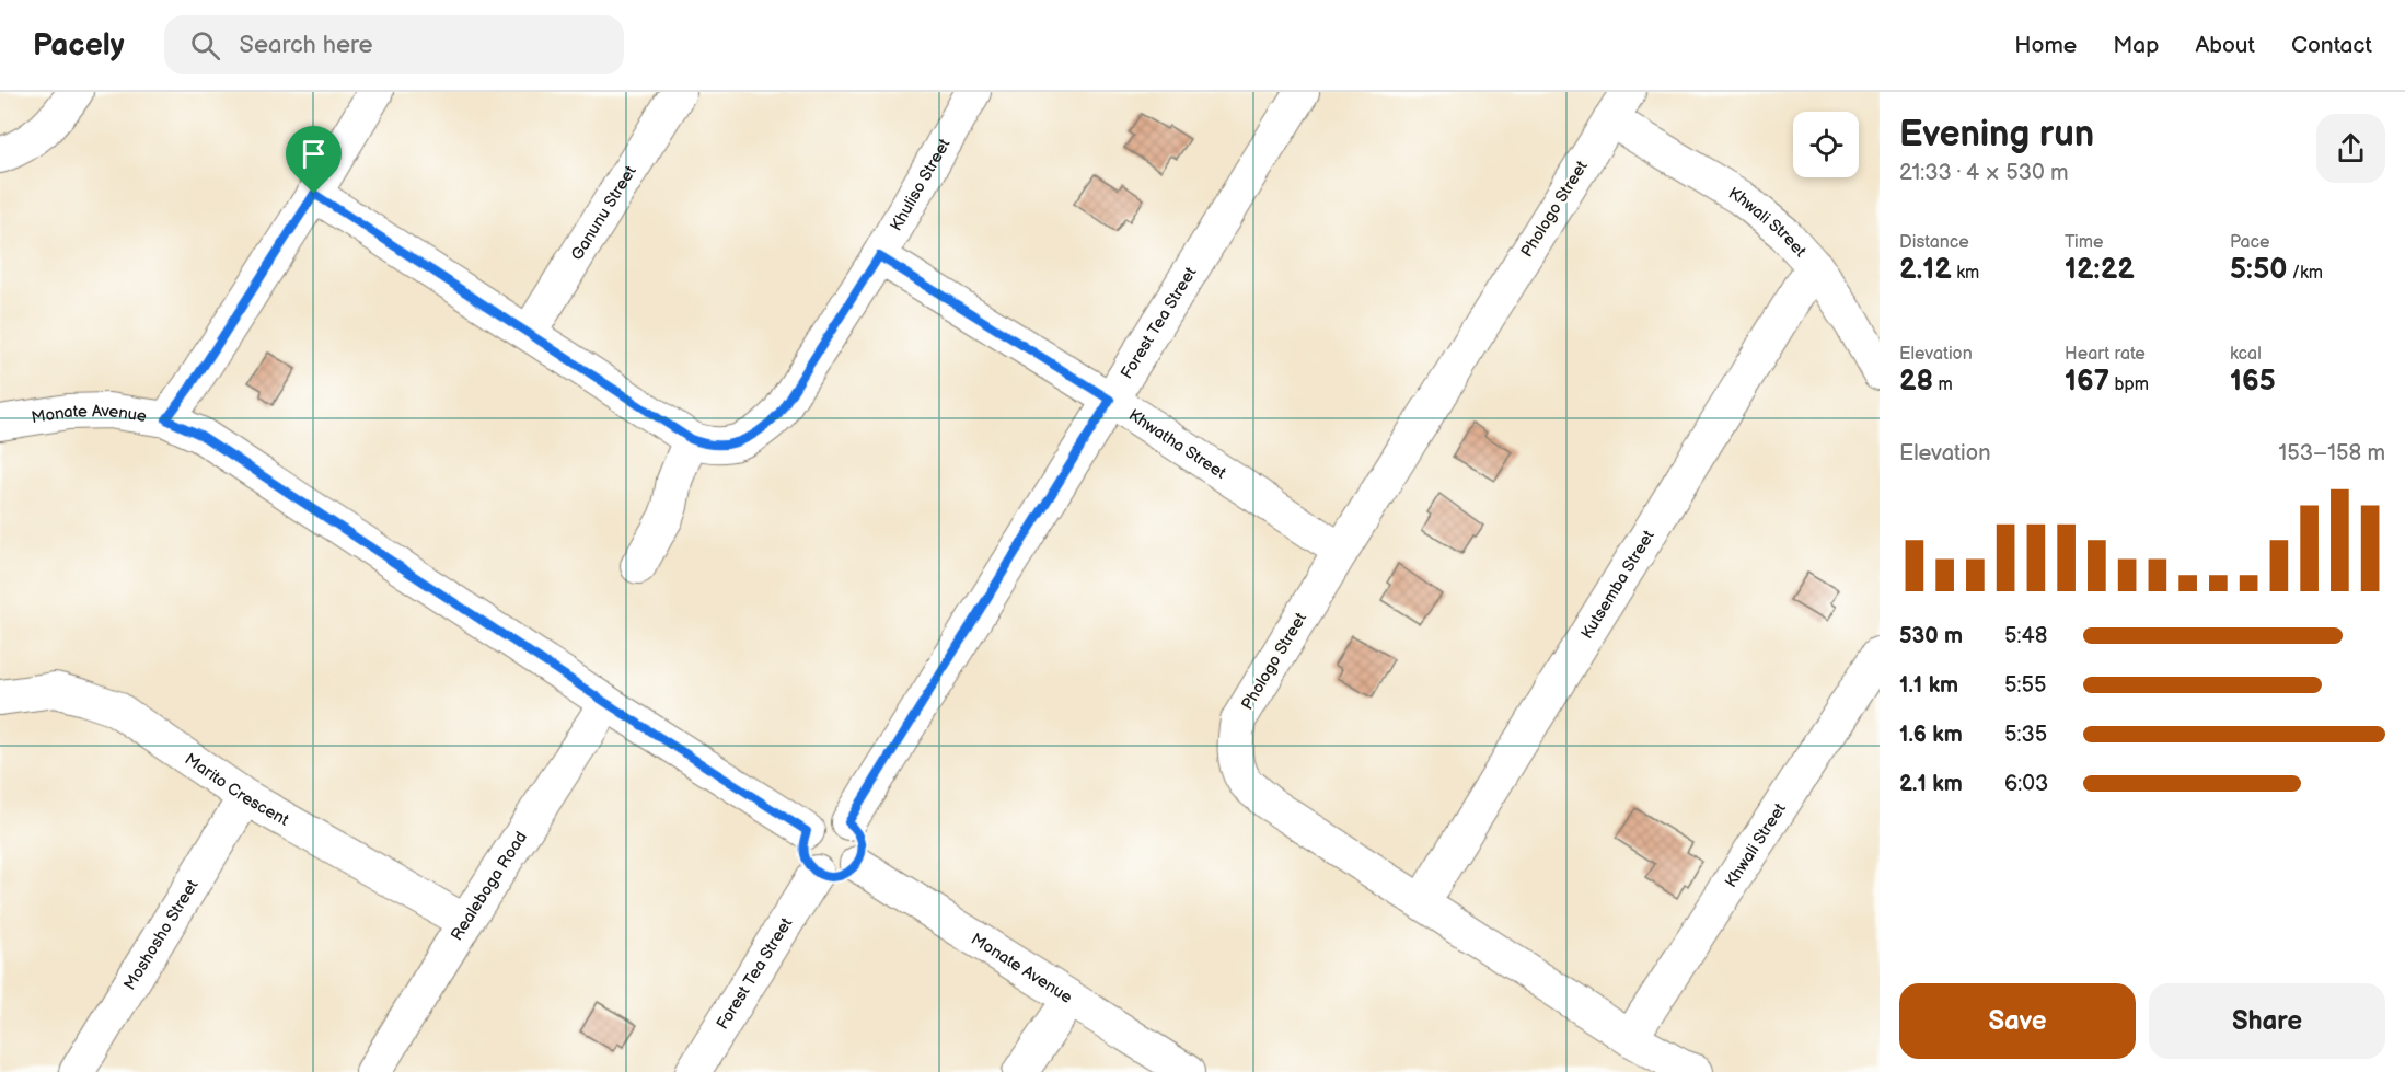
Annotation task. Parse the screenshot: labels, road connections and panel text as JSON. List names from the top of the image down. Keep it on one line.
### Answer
{"streets":{"street":["Khuliso Street","Phologo Street","Ganunu Street","Khwali Street","Forest Tea Street","Monate Avenue","Khwatha Street","Kutsemba Street","Marito Crescent","Realeboga Road","Moshosho Street"]},"crossings":[["Khuliso Street","Ganunu Street"],["Khuliso Street","Khwatha Street"],["Phologo Street","Khwali Street"],["Phologo Street","Khwatha Street"],["Phologo Street","Kutsemba Street"],["Khwali Street","Kutsemba Street"],["Forest Tea Street","Monate Avenue"],["Forest Tea Street","Khwatha Street"],["Monate Avenue","Realeboga Road"],["Marito Crescent","Realeboga Road"],["Marito Crescent","Moshosho Street"]],"page":{"header":"Pacely","search":"Search here","nav":["Home","Map","About","Contact"],"heading":["Evening run","21:33 · 4 × 530 m"],"stats":[["Distance","2.12 km"],["Time","12:22"],["Pace","5:50 /km"],["Elevation","28 m"],["Heart rate","167 bpm"],["kcal","165"]],"chart":["Elevation","153–158 m"],"list":[{"name":"530 m","note":"5:48"},{"name":"1.1 km","note":"5:55"},{"name":"1.6 km","note":"5:35"},{"name":"2.1 km","note":"6:03"}],"buttons":["Save","Share"]}}
